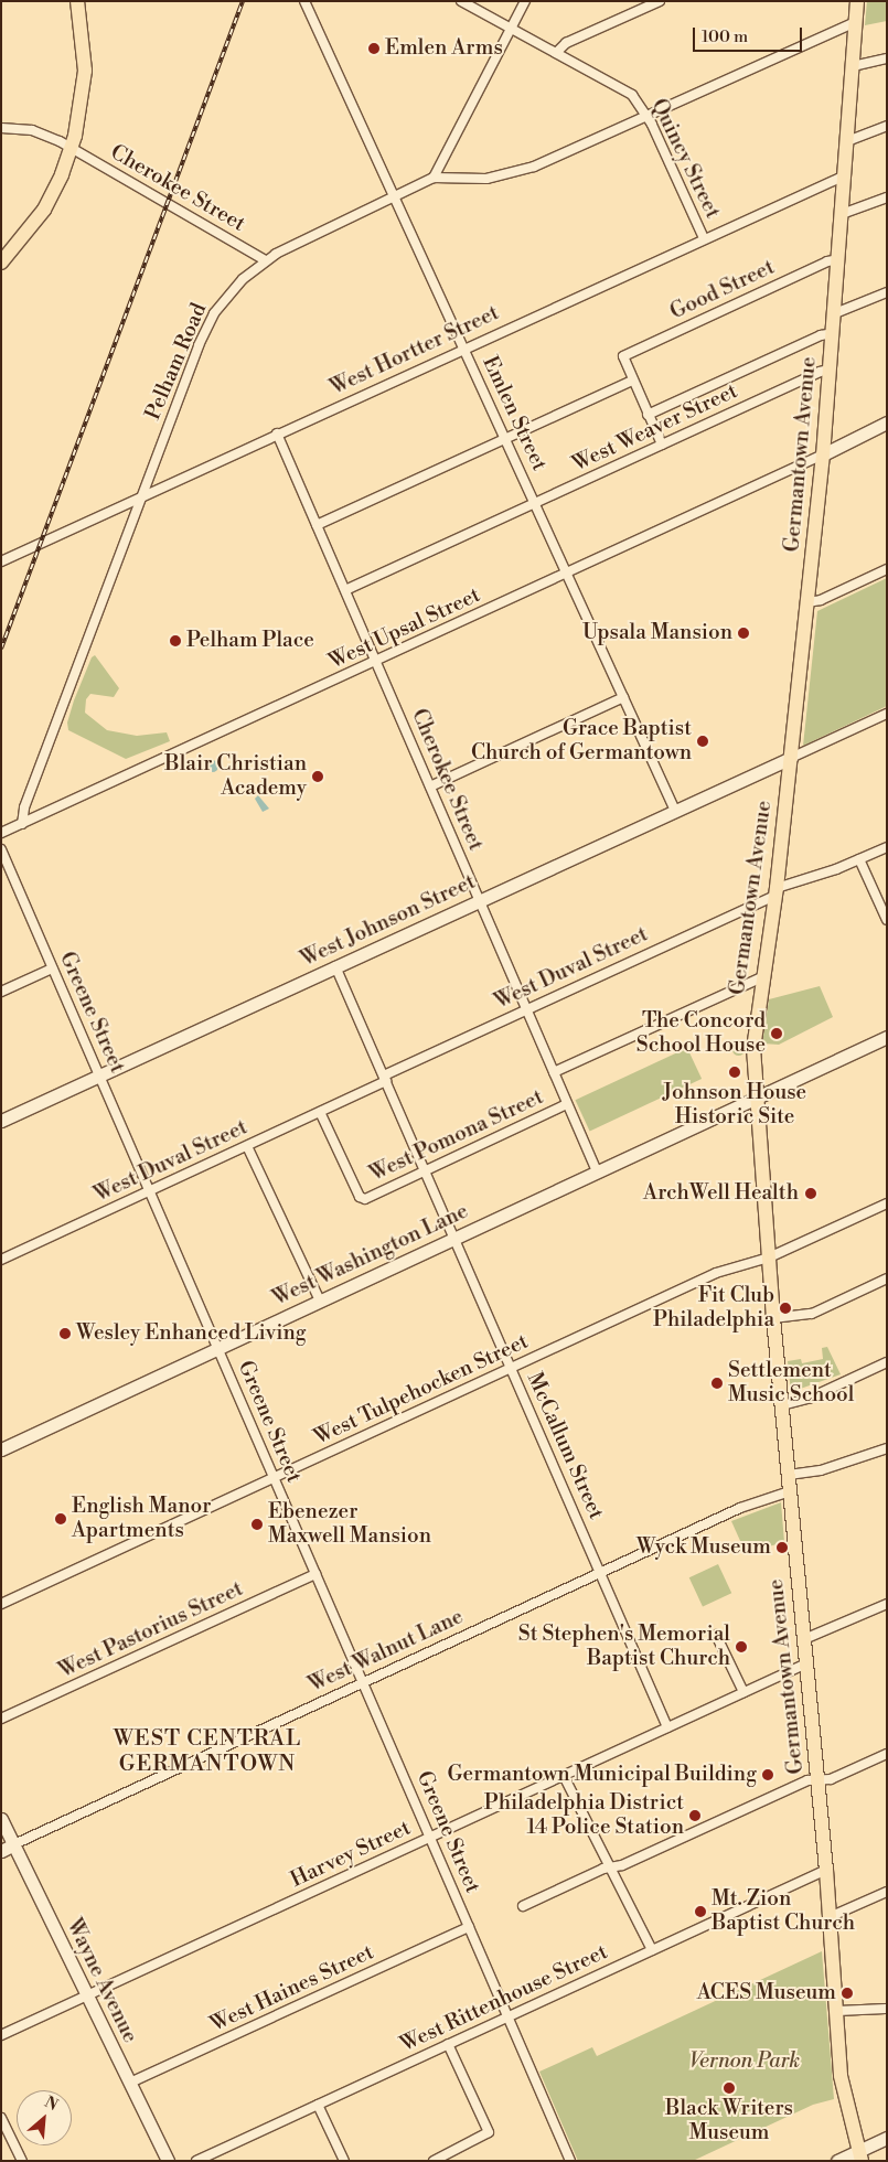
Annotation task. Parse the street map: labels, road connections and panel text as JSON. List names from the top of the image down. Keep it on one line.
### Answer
{"streets":{"main road":["Germantown Avenue","West Johnson Street","West Washington Lane","West Walnut Lane","Wayne Avenue"],"street":["Quincy Street","Cherokee Street","Good Street","West Hortter Street","Pelham Road","Emlen Street","West Weaver Street","West Upsal Street","West Duval Street","Greene Street","West Pomona Street","West Tulpehocken Street","McCallum Street","West Pastorius Street","Harvey Street","West Haines Street","West Rittenhouse Street"]},"crossings":[["Quincy Street","West Hortter Street"],["Cherokee Street","West Hortter Street"],["Cherokee Street","Pelham Road"],["Cherokee Street","West Weaver Street"],["Cherokee Street","West Upsal Street"],["Cherokee Street","West Johnson Street"],["Cherokee Street","West Duval Street"],["Cherokee Street","West Pomona Street"],["Cherokee Street","West Washington Lane"],["Good Street","Germantown Avenue"],["West Hortter Street","Pelham Road"],["West Hortter Street","Emlen Street"],["West Hortter Street","Germantown Avenue"],["Pelham Road","Emlen Street"],["Pelham Road","West Upsal Street"],["Emlen Street","West Weaver Street"],["Emlen Street","West Upsal Street"],["Emlen Street","West Johnson Street"],["West Weaver Street","Germantown Avenue"],["Germantown Avenue","West Upsal Street"],["Germantown Avenue","West Johnson Street"],["Germantown Avenue","West Duval Street"],["Germantown Avenue","West Pomona Street"],["Germantown Avenue","West Washington Lane"],["Germantown Avenue","West Tulpehocken Street"],["Germantown Avenue","West Walnut Lane"],["Germantown Avenue","Harvey Street"],["Germantown Avenue","West Rittenhouse Street"],["West Johnson Street","Greene Street"],["West Johnson Street","McCallum Street"],["West Duval Street","Greene Street"],["West Duval Street","West Pomona Street"],["West Duval Street","McCallum Street"],["Greene Street","West Washington Lane"],["Greene Street","West Tulpehocken Street"],["Greene Street","West Pastorius Street"],["Greene Street","West Walnut Lane"],["Greene Street","Harvey Street"],["Greene Street","West Haines Street"],["Greene Street","West Rittenhouse Street"],["West Pomona Street","McCallum Street"],["West Washington Lane","McCallum Street"],["West Tulpehocken Street","McCallum Street"],["McCallum Street","West Walnut Lane"],["McCallum Street","Harvey Street"],["West Walnut Lane","Wayne Avenue"],["Harvey Street","Wayne Avenue"],["Wayne Avenue","West Haines Street"]],"districts":["WEST CENTRAL GERMANTOWN"],"parks":["Vernon Park"],"places":["Emlen Arms","Upsala Mansion","Pelham Place","Grace Baptist Church of Germantown","Blair Christian Academy","The Concord School House","Johnson House Historic Site","ArchWell Health","Fit Club Philadelphia","Wesley Enhanced Living","Settlement Music School","English Manor Apartments","Ebenezer Maxwell Mansion","Wyck Museum","St Stephen's Memorial Baptist Church","Germantown Municipal Building","Philadelphia District 14 Police Station","Mt. Zion Baptist Church","ACES Museum","Black Writers Museum"],"scale_bar":"100 m","north":"top right"}
